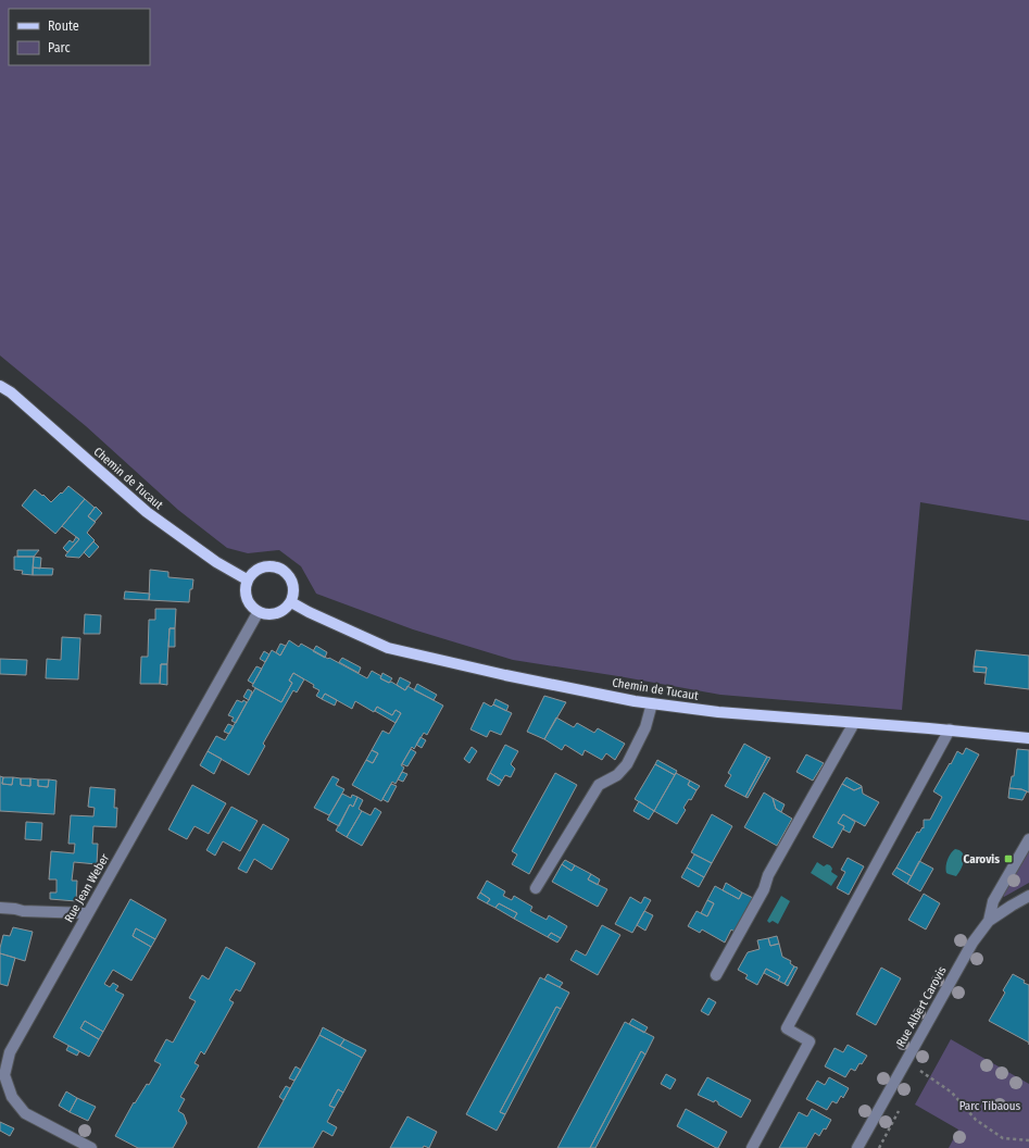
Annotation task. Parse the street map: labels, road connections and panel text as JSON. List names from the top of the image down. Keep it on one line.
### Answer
{"streets":{"main road":["Chemin de Tucaut"],"street":["Rue Jean Weber","Rue Albert Carovis"]},"crossings":[["Chemin de Tucaut","Rue Jean Weber"]],"parks":["Parc Tibaous"],"places":{"transit":["Carovis"]},"legend":["Route","Parc"]}
